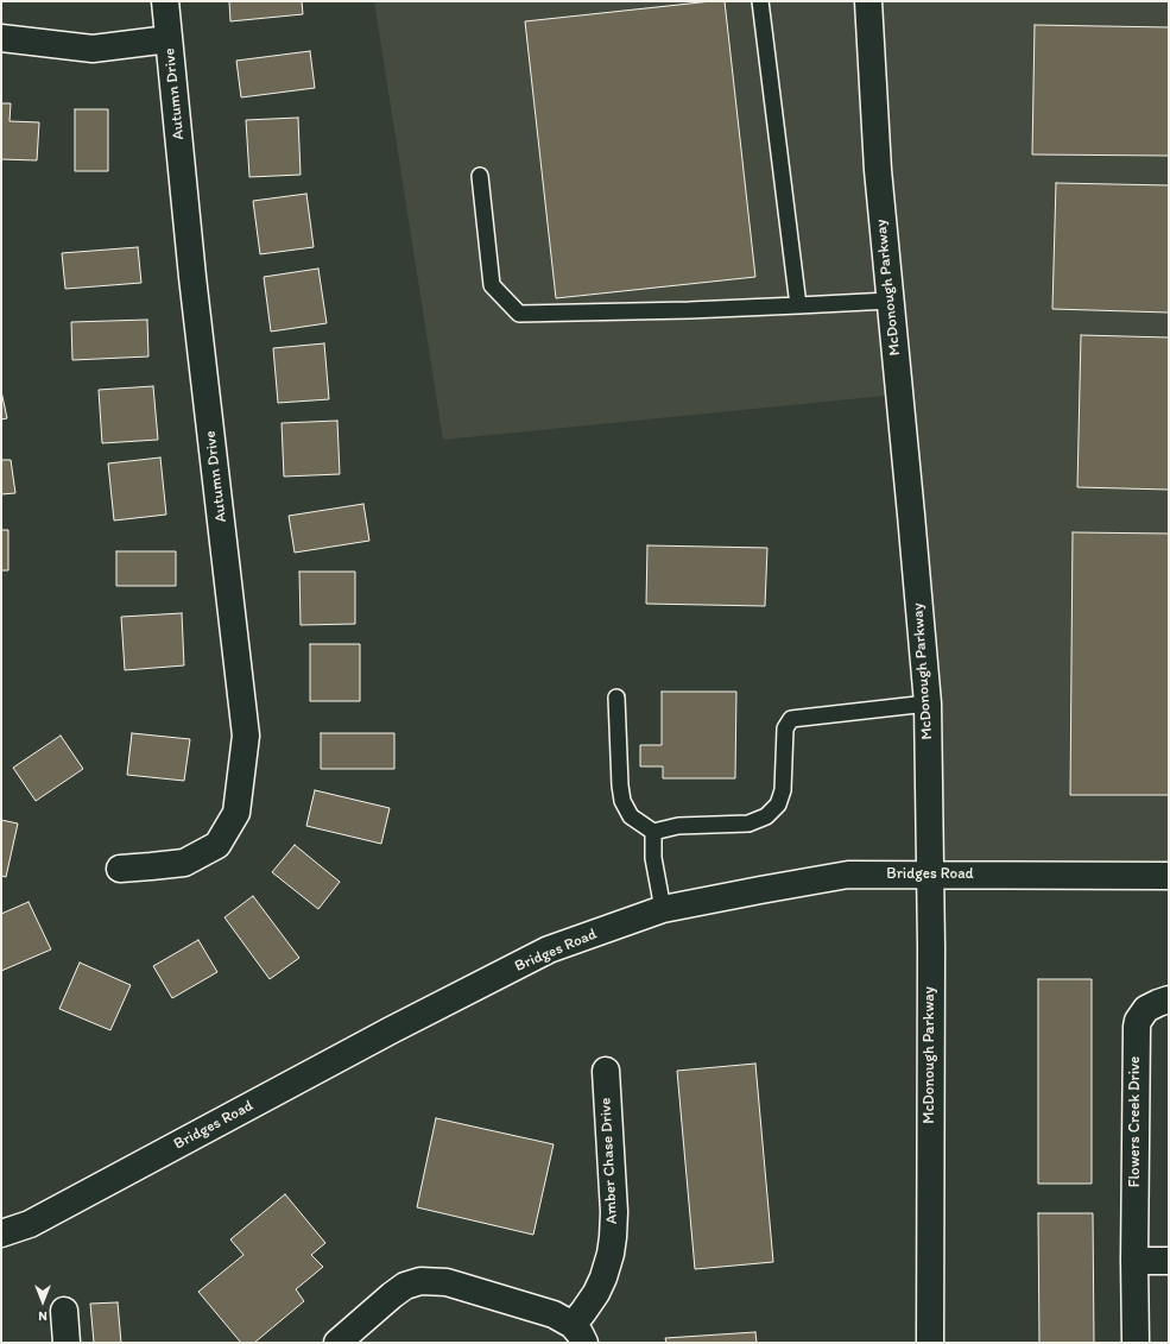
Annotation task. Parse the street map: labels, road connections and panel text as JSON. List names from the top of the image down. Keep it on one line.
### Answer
{"streets":{"street":["Autumn Drive","McDonough Parkway","Bridges Road","Flowers Creek Drive","Amber Chase Drive"]},"crossings":[["McDonough Parkway","Bridges Road"]],"north":"bottom"}
